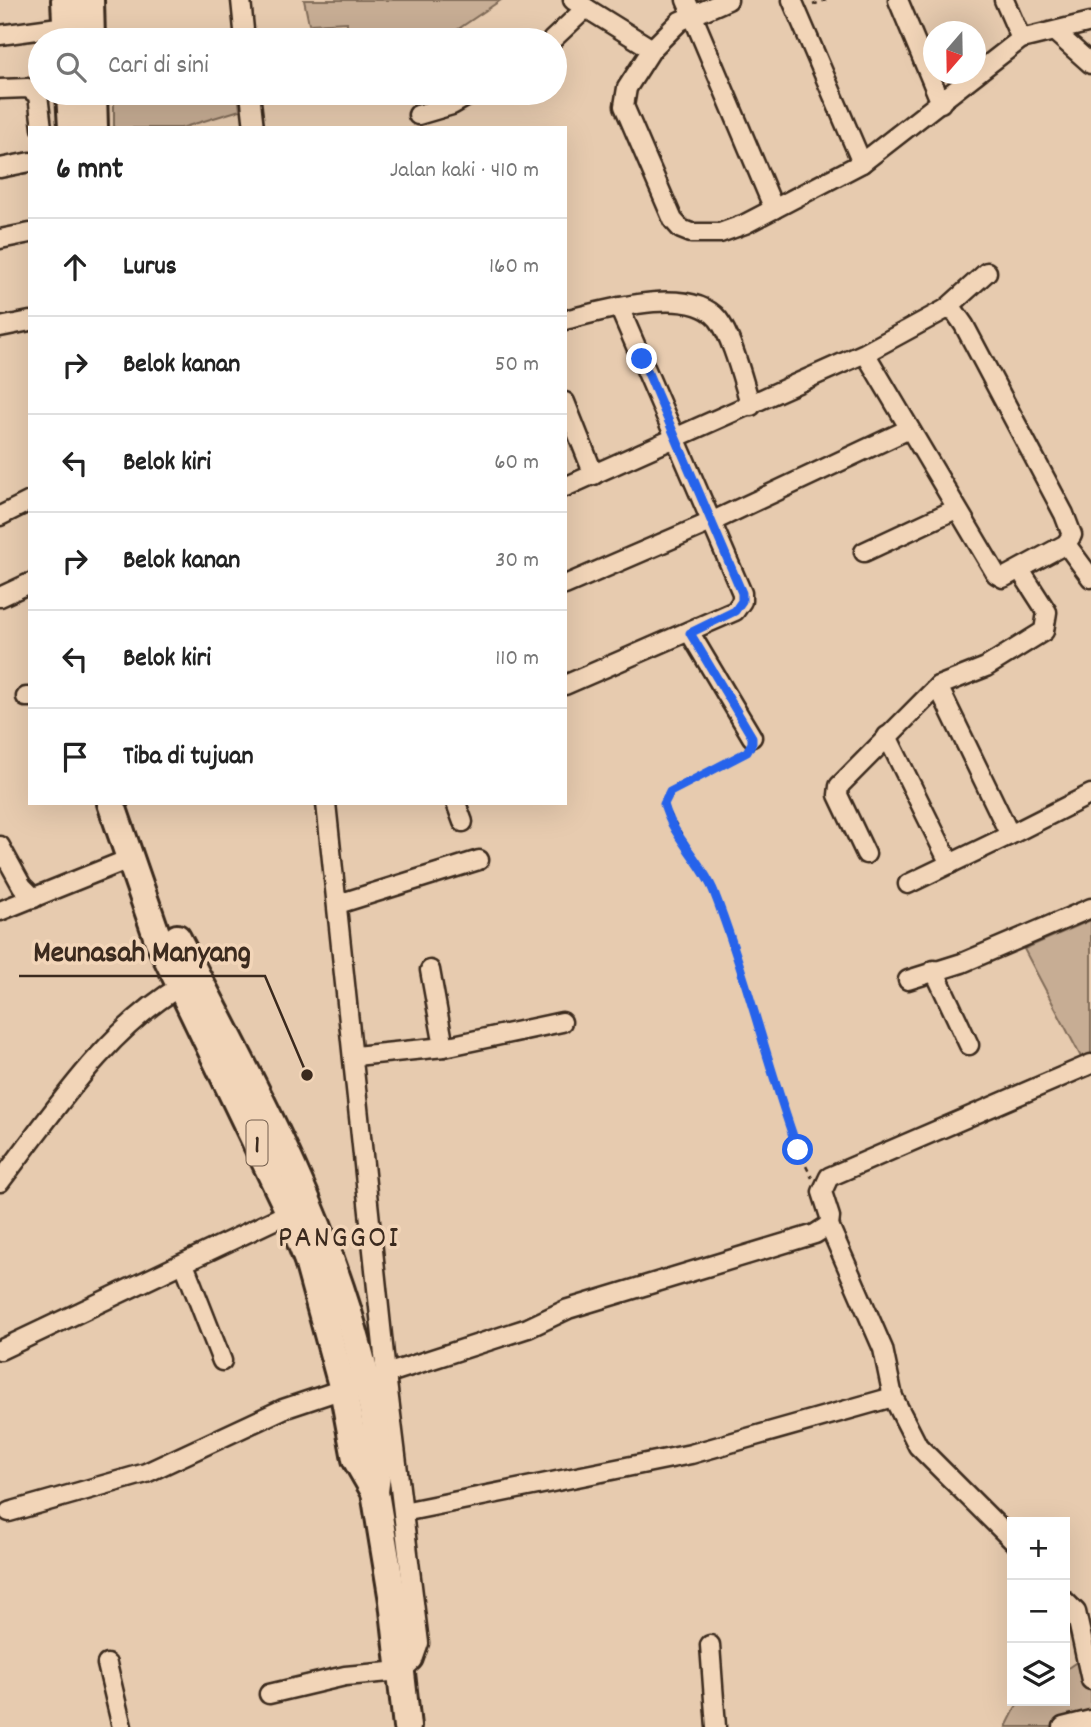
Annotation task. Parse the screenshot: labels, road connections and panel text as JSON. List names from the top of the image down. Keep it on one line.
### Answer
{"streets":{"highway":["1"]},"districts":["PANGGOI"],"places":["Meunasah Manyang"],"north":"bottom","page":{"search":"Cari di sini","heading":["6 mnt","Jalan kaki · 410 m"],"list":[["Lurus","160 m"],["Belok kanan","50 m"],["Belok kiri","60 m"],["Belok kanan","30 m"],["Belok kiri","110 m"],"Tiba di tujuan"],"map_buttons":["+","−"]}}
